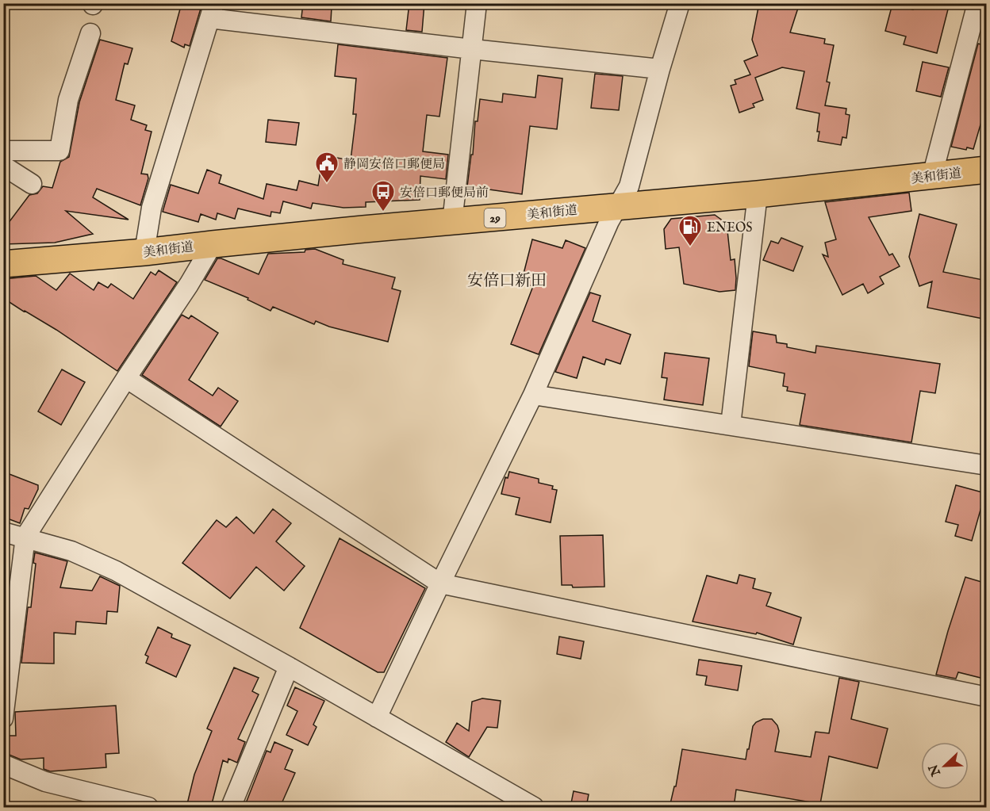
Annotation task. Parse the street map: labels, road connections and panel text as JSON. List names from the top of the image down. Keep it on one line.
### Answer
{"streets":{"main road":["美和街道","29"]},"districts":["安倍口新田"],"places":{"public building":["静岡安倍口郵便局"],"bus stop":["安倍口郵便局前"],"fuel station":["ENEOS"]},"north":"bottom left"}
